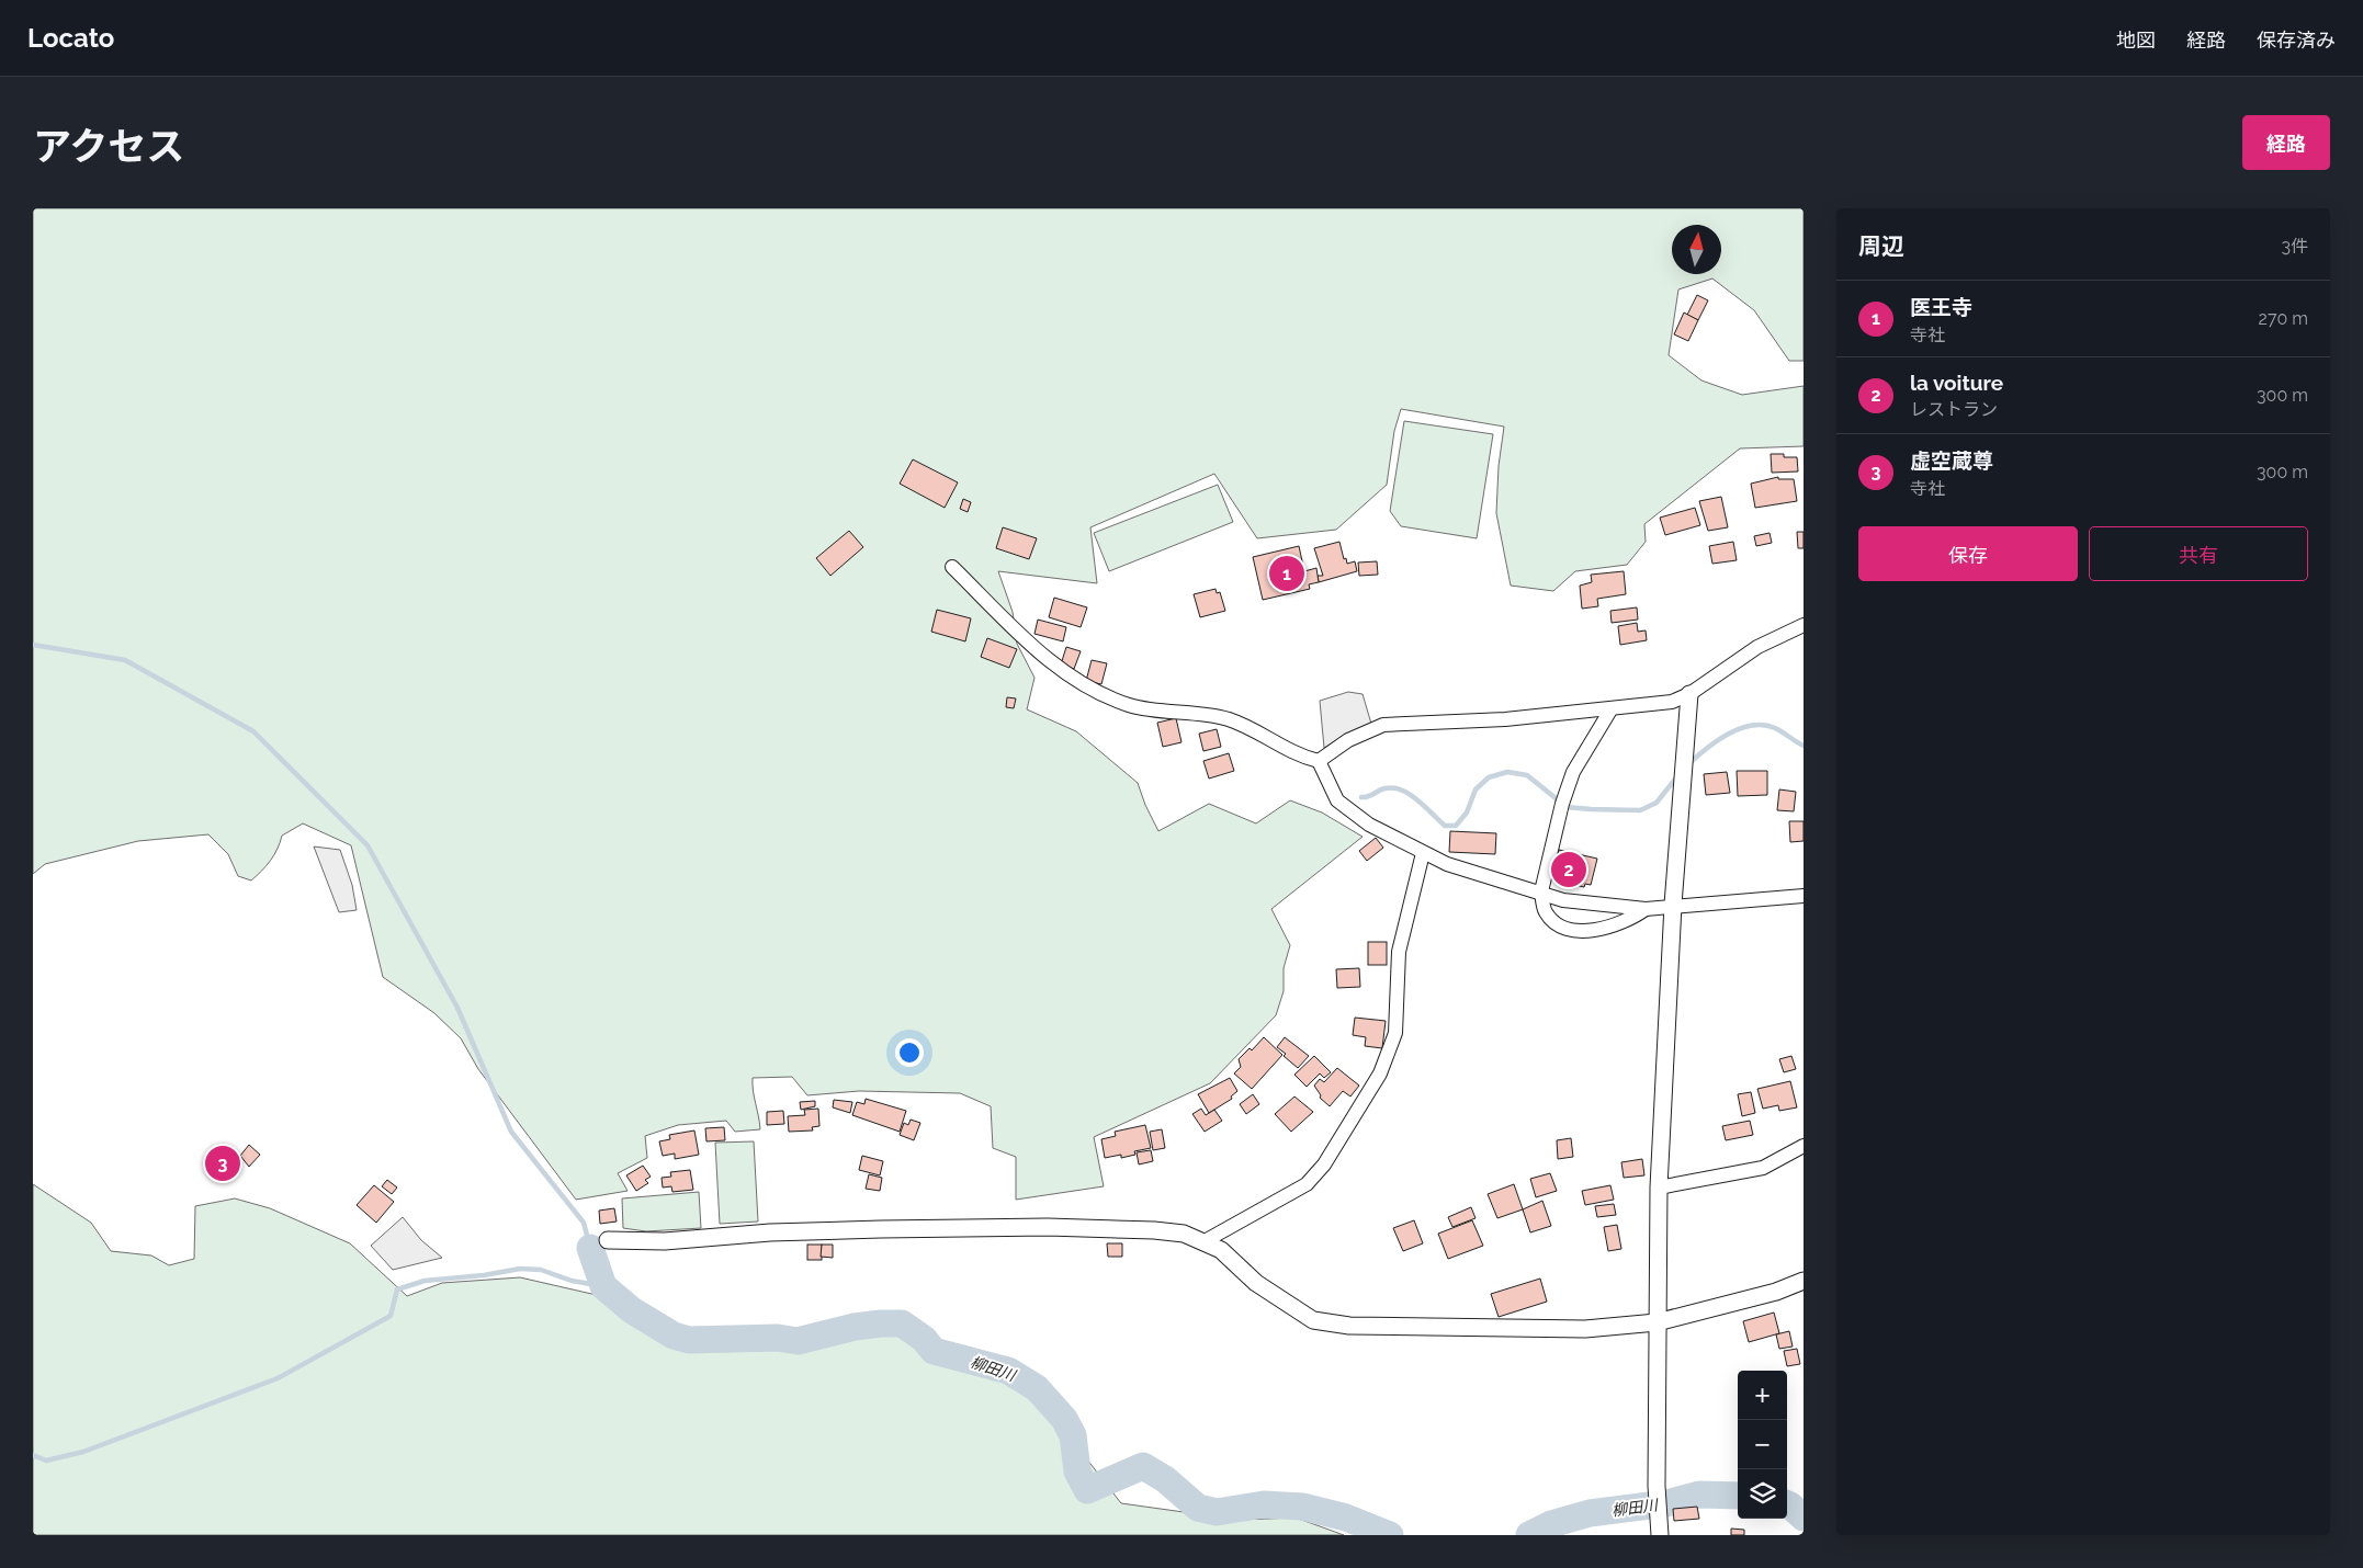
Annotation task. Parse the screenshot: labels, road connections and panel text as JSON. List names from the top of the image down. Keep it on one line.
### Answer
{"water":["柳田川"],"north":"top","page":{"header":"Locato","nav":["地図","経路","保存済み"],"title":"アクセス","buttons":["経路",["保存","共有"]],"heading":["周辺","3件"],"list":[{"mark":"1","name":"医王寺","note":"寺社","value":"270 m"},{"mark":"2","name":"la voiture","note":"レストラン","value":"300 m"},{"mark":"3","name":"虚空蔵尊","note":"寺社","value":"300 m"}],"pins":["1","2","3"],"map_buttons":["+","−"]}}
